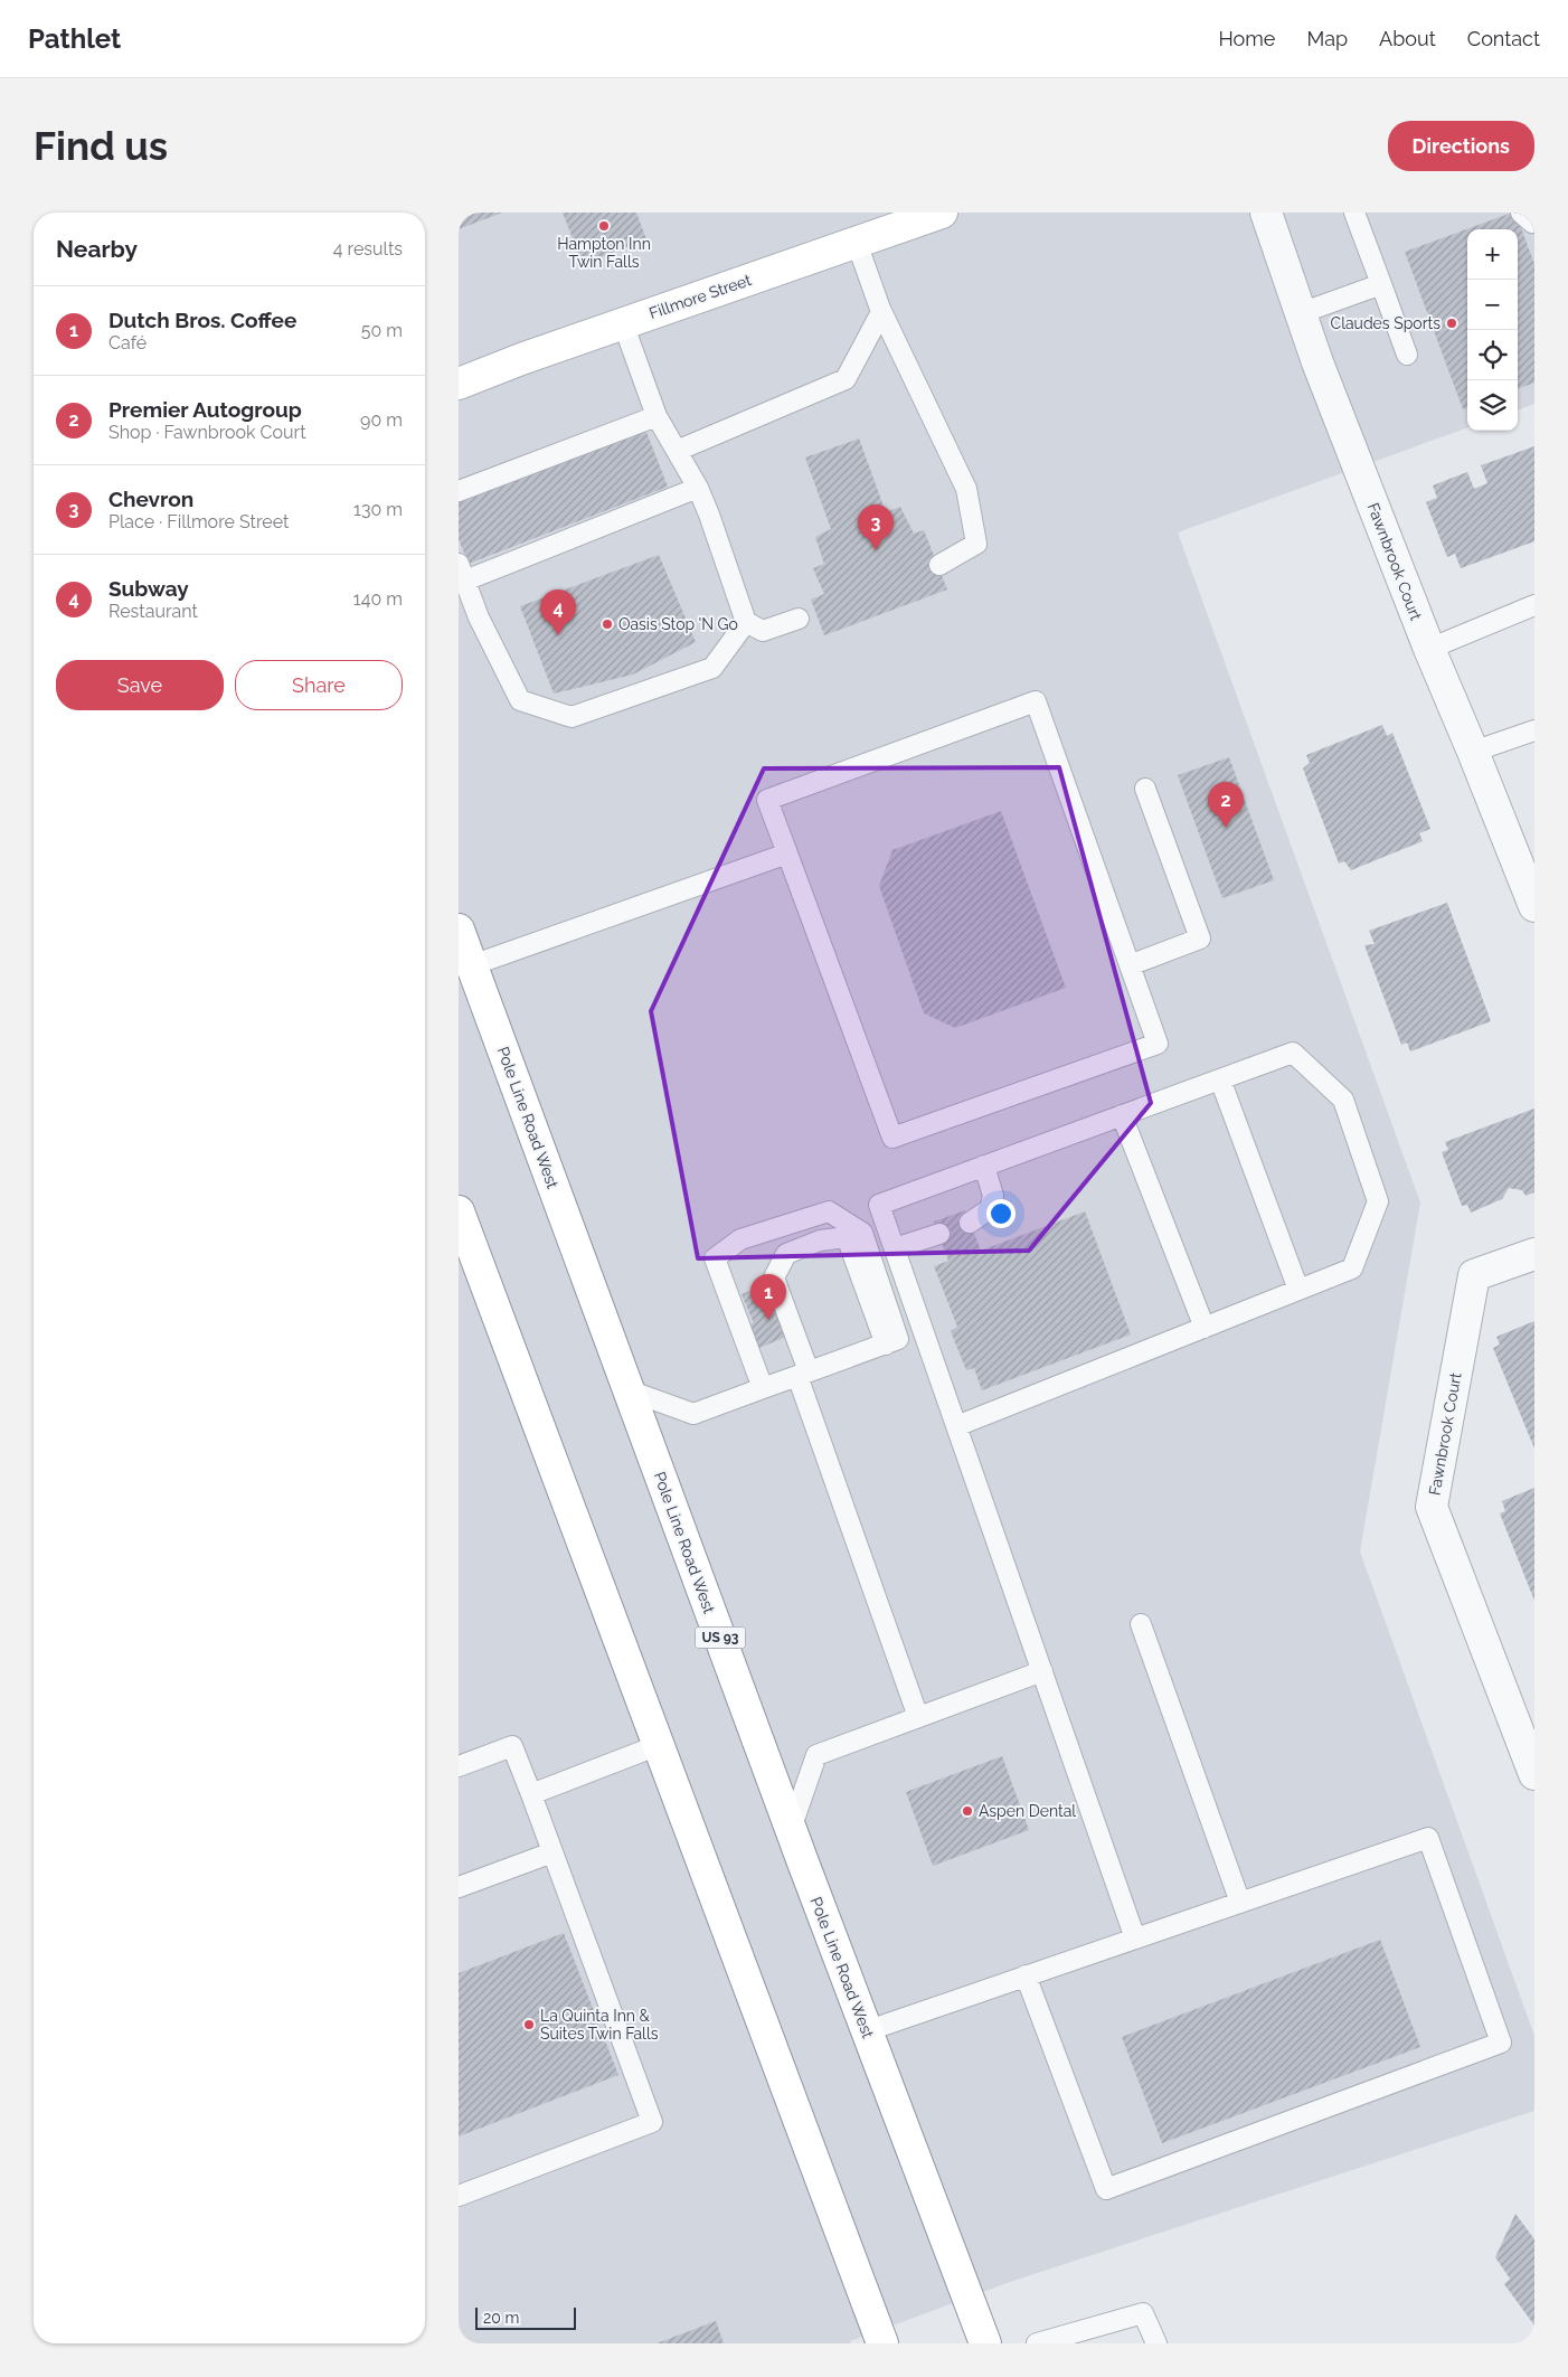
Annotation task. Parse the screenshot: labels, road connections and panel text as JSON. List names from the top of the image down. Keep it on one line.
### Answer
{"streets":{"main road":["Fillmore Street","Pole Line Road West","US 93"],"street":["Fawnbrook Court"]},"places":["Hampton Inn Twin Falls","Claudes Sports","Oasis Stop 'N Go","Aspen Dental","La Quinta Inn & Suites Twin Falls"],"scale_bar":"20 m","page":{"header":"Pathlet","nav":["Home","Map","About","Contact"],"buttons":["Directions",["Save","Share"]],"title":"Find us","heading":["Nearby","4 results"],"map_buttons":["+","−"],"list":[{"mark":"1","name":"Dutch Bros. Coffee","note":"Café","value":"50 m"},{"mark":"2","name":"Premier Autogroup","note":"Shop · Fawnbrook Court","value":"90 m"},{"mark":"3","name":"Chevron","note":"Place · Fillmore Street","value":"130 m"},{"mark":"4","name":"Subway","note":"Restaurant","value":"140 m"}],"pins":["3","4","2","1"],"scale":"20 m"}}
